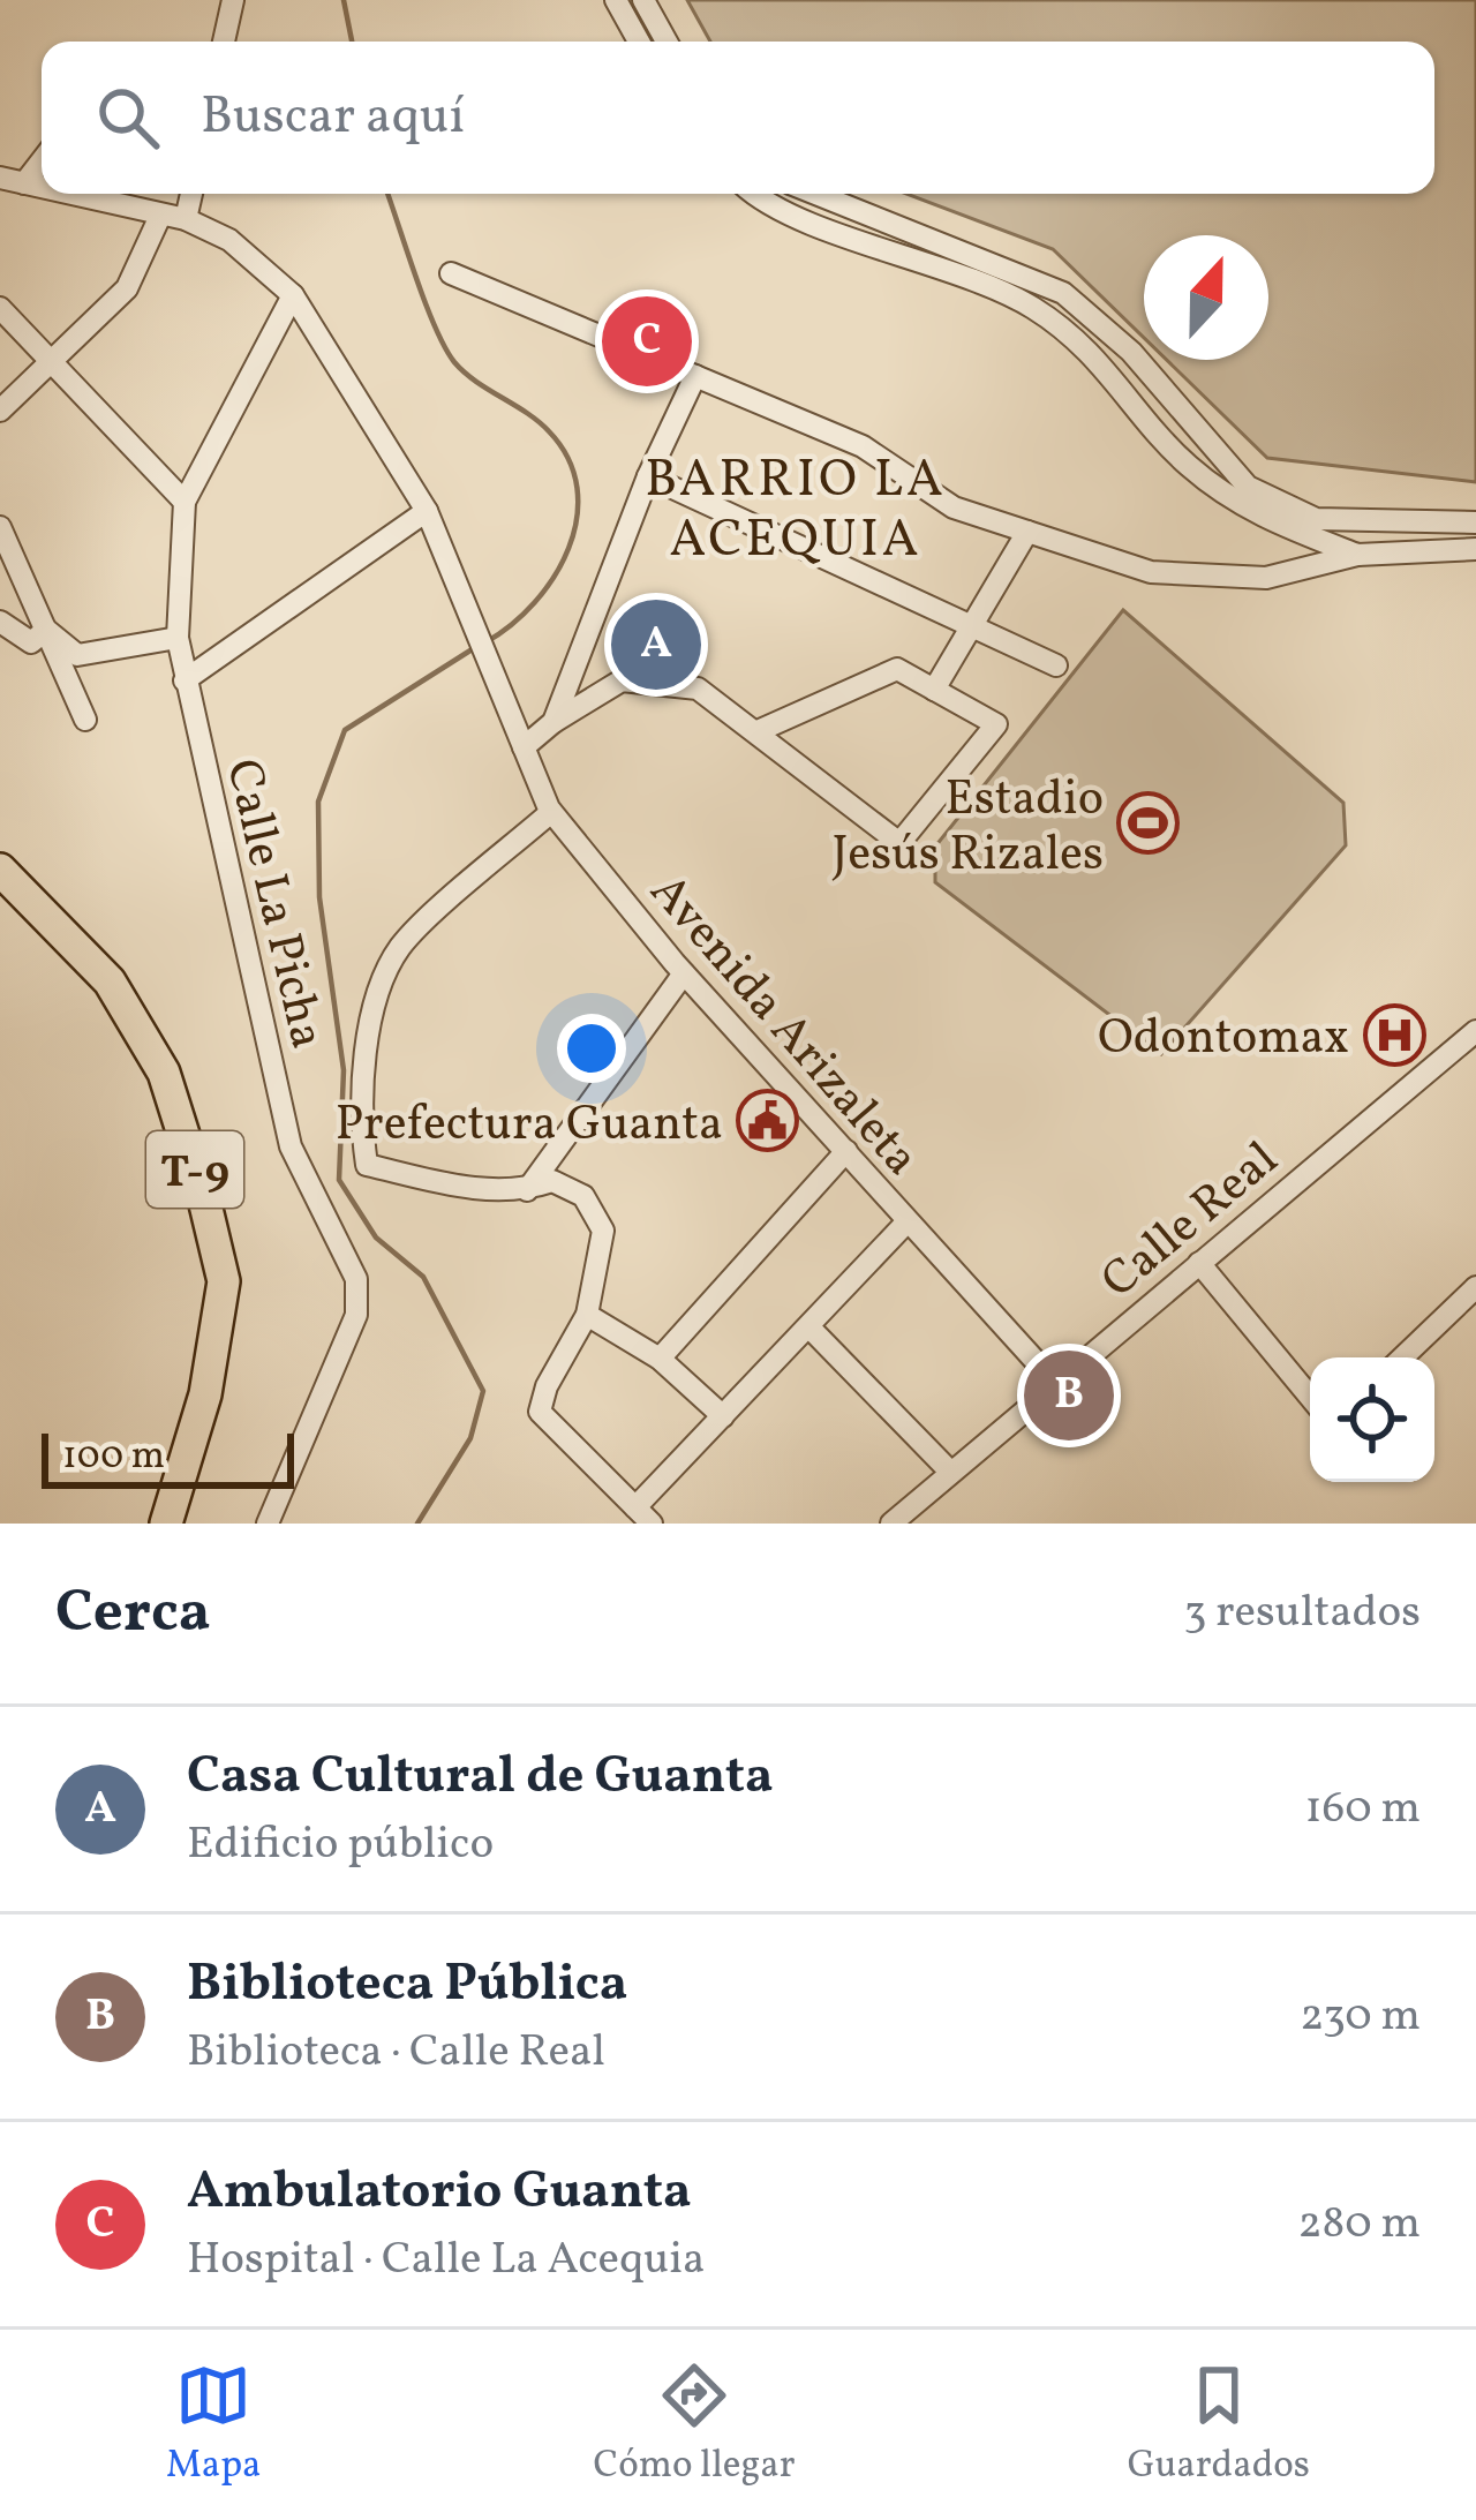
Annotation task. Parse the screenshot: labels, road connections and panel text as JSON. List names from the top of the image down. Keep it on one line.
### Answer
{"streets":{"highway":["T-9"],"street":["Calle La Picha","Avenida Arizaleta","Calle Real"]},"crossings":[["Avenida Arizaleta","Calle Real"]],"districts":["BARRIO LA ACEQUIA"],"places":{"sports":["Estadio Jesús Rizales"],"hospital":["Odontomax"],"public building":["Prefectura Guanta"]},"scale_bar":"100 m","north":"top","page":{"search":"Buscar aquí","pins":["C","A","B"],"scale":"100 m","heading":["Cerca","3 resultados"],"list":[{"mark":"A","name":"Casa Cultural de Guanta","note":"Edificio público","value":"160 m"},{"mark":"B","name":"Biblioteca Pública","note":"Biblioteca · Calle Real","value":"230 m"},{"mark":"C","name":"Ambulatorio Guanta","note":"Hospital · Calle La Acequia","value":"280 m"}],"nav":["Mapa","Cómo llegar","Guardados"]}}
